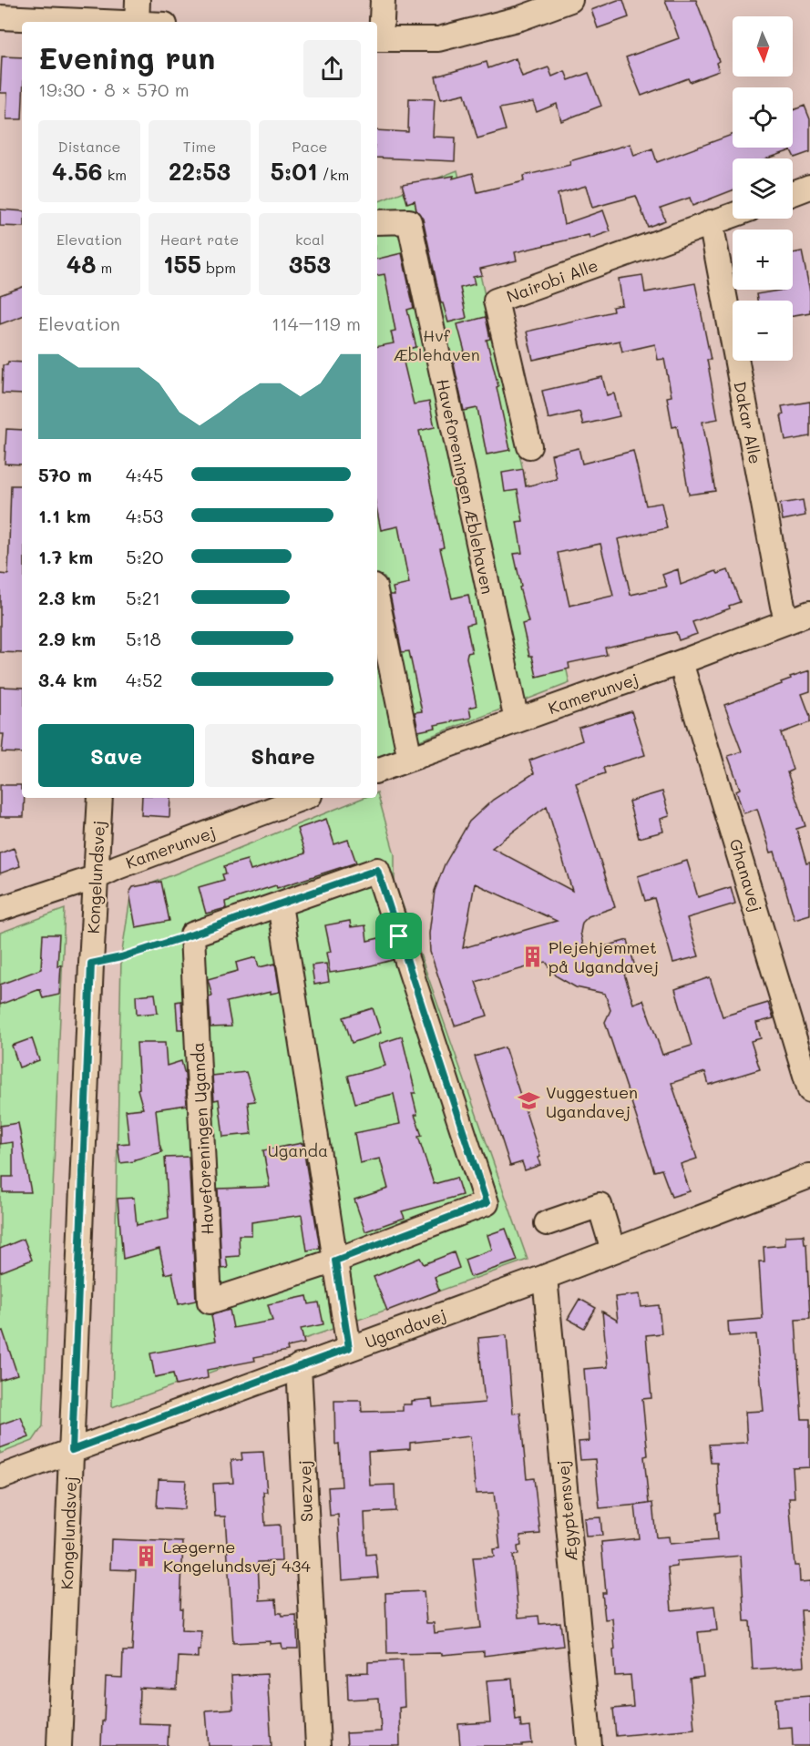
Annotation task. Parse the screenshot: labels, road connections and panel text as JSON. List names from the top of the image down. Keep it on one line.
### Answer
{"streets":{"street":["Nairobi Alle","Dakar Alle","Haveforeningen Æblehaven","Kamerunvej","Ghanavej","Kongelundsvej","Haveforeningen Uganda","Ugandavej","Suezvej","Ægyptensvej"]},"crossings":[["Nairobi Alle","Dakar Alle"],["Dakar Alle","Kamerunvej"],["Haveforeningen Æblehaven","Kamerunvej"],["Kamerunvej","Ghanavej"],["Kamerunvej","Kongelundsvej"],["Kongelundsvej","Ugandavej"],["Ugandavej","Suezvej"],["Ugandavej","Ægyptensvej"]],"parks":["Hvf Æblehaven","Uganda"],"places":{"building":["Plejehjemmet på Ugandavej","Lægerne Kongelundsvej 434"],"school or university":["Vuggestuen Ugandavej"]},"north":"bottom","page":{"map_buttons":["+","−"],"heading":["Evening run","19:30 · 8 × 570 m"],"stats":[["Distance","4.56 km"],["Time","22:53"],["Pace","5:01 /km"],["Elevation","48 m"],["Heart rate","155 bpm"],["kcal","353"]],"chart":["Elevation","114–119 m"],"list":[{"name":"570 m","note":"4:45"},{"name":"1.1 km","note":"4:53"},{"name":"1.7 km","note":"5:20"},{"name":"2.3 km","note":"5:21"},{"name":"2.9 km","note":"5:18"},{"name":"3.4 km","note":"4:52"}],"buttons":["Save","Share"]}}
